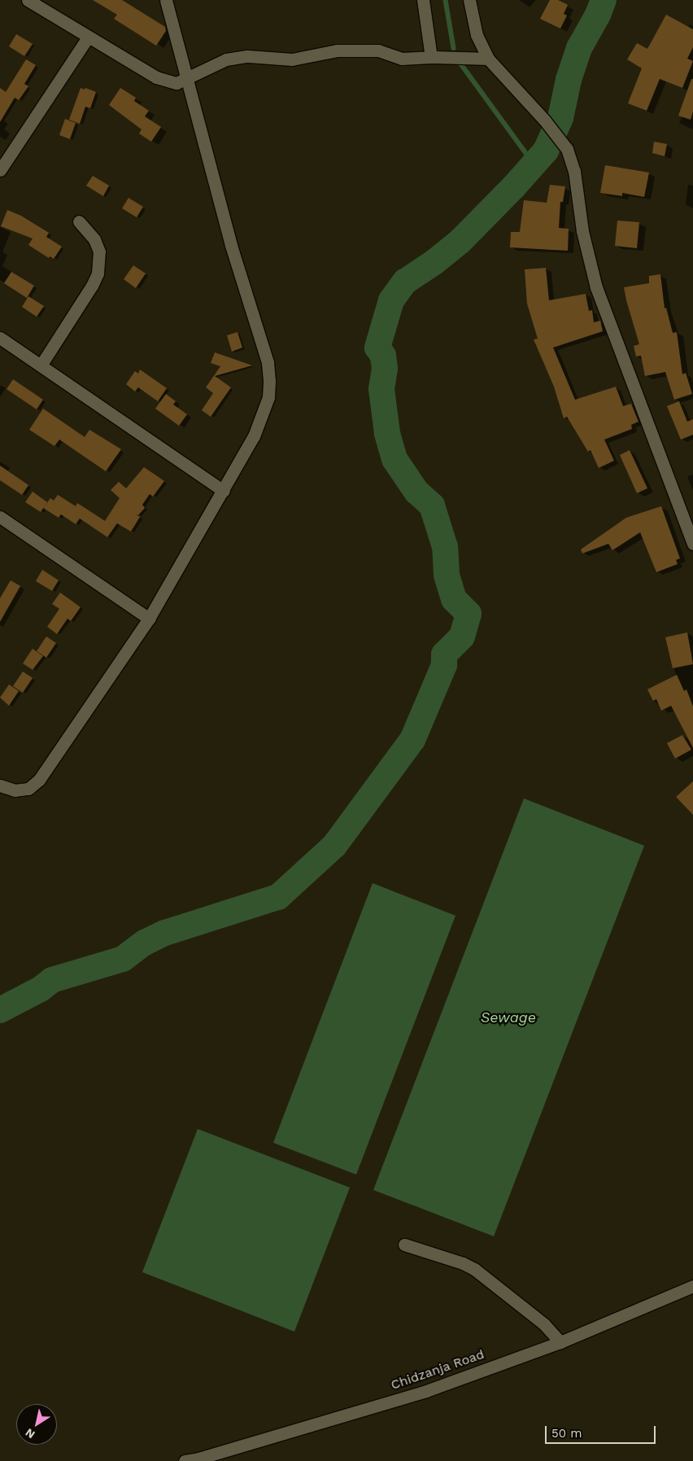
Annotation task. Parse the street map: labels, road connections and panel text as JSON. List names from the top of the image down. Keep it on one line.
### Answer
{"streets":{"street":["Chidzanja Road"]},"water":["Sewage"],"scale_bar":"50 m","north":"bottom left"}
